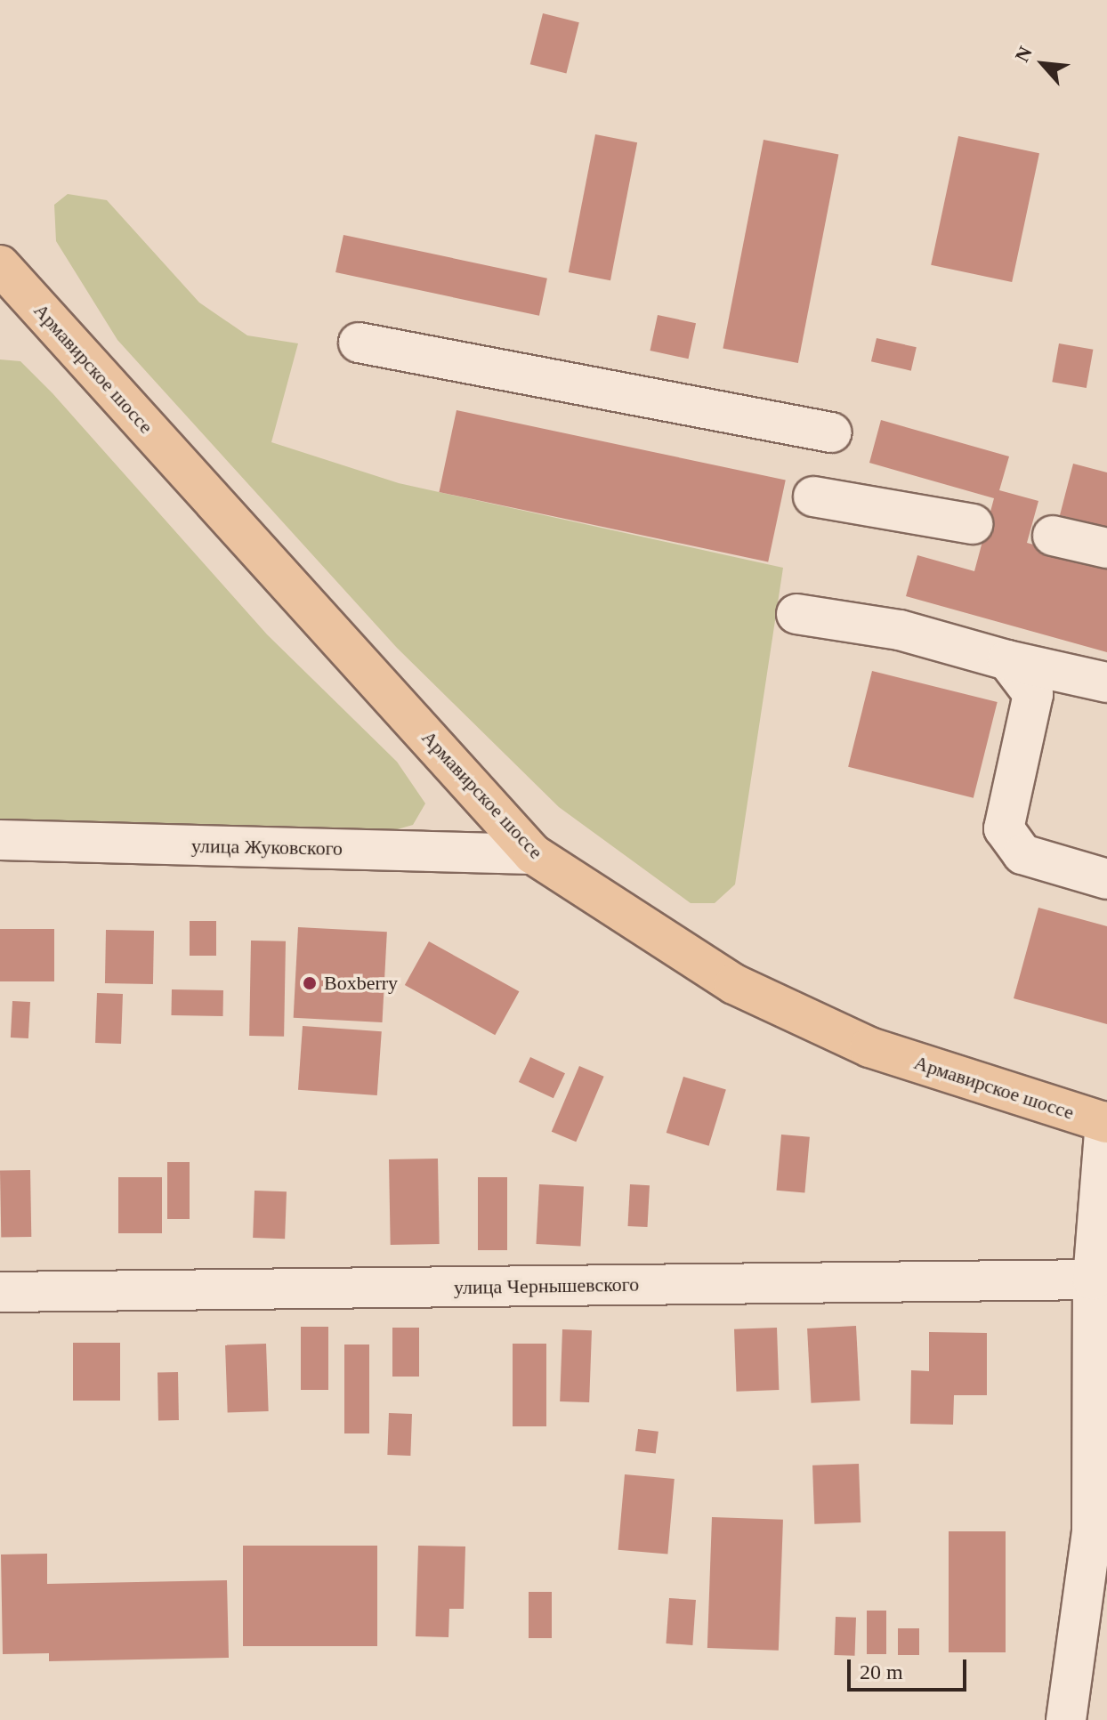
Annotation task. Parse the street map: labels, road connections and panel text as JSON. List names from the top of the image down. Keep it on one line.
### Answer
{"streets":{"main road":["Армавирское шоссе"],"street":["улица Жуковского","улица Чернышевского"]},"crossings":[["Армавирское шоссе","улица Жуковского"]],"places":["Boxberry"],"scale_bar":"20 m","north":"top left"}
